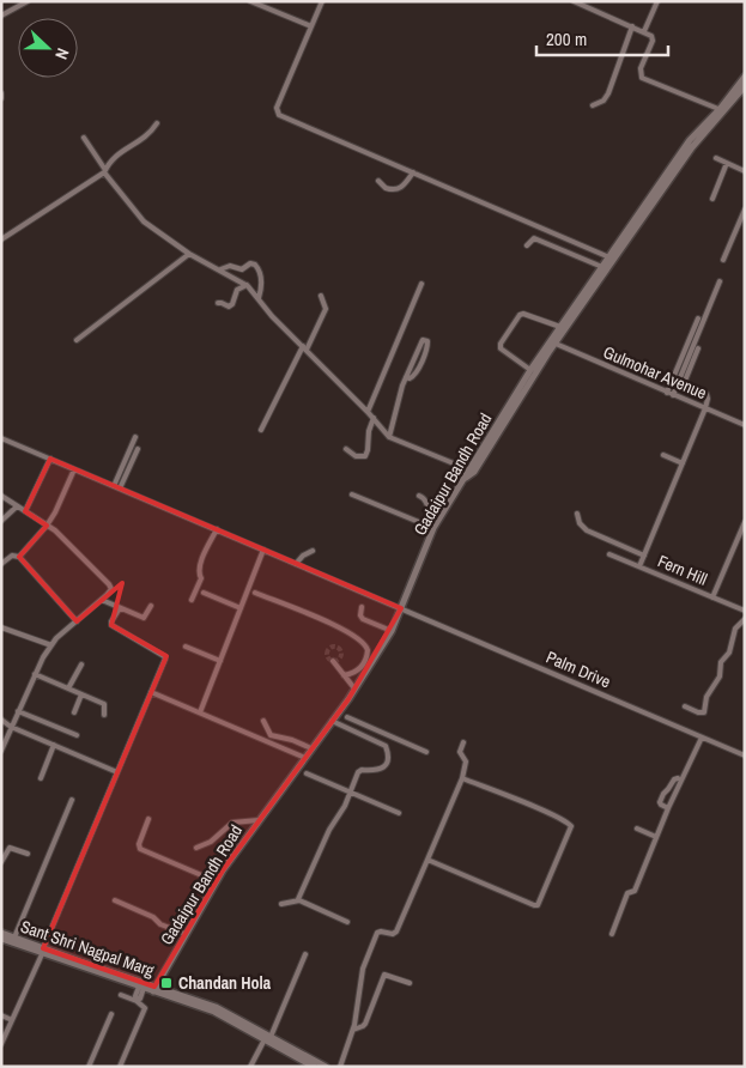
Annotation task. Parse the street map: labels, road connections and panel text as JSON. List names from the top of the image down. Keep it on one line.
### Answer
{"streets":{"street":["Gulmohar Avenue","Gadaipur Bandh Road","Fern Hill","Palm Drive","Sant Shri Nagpal Marg"]},"crossings":[["Gadaipur Bandh Road","Palm Drive"],["Gadaipur Bandh Road","Sant Shri Nagpal Marg"]],"places":{"transit":["Chandan Hola"]},"scale_bar":"200 m","north":"right"}
